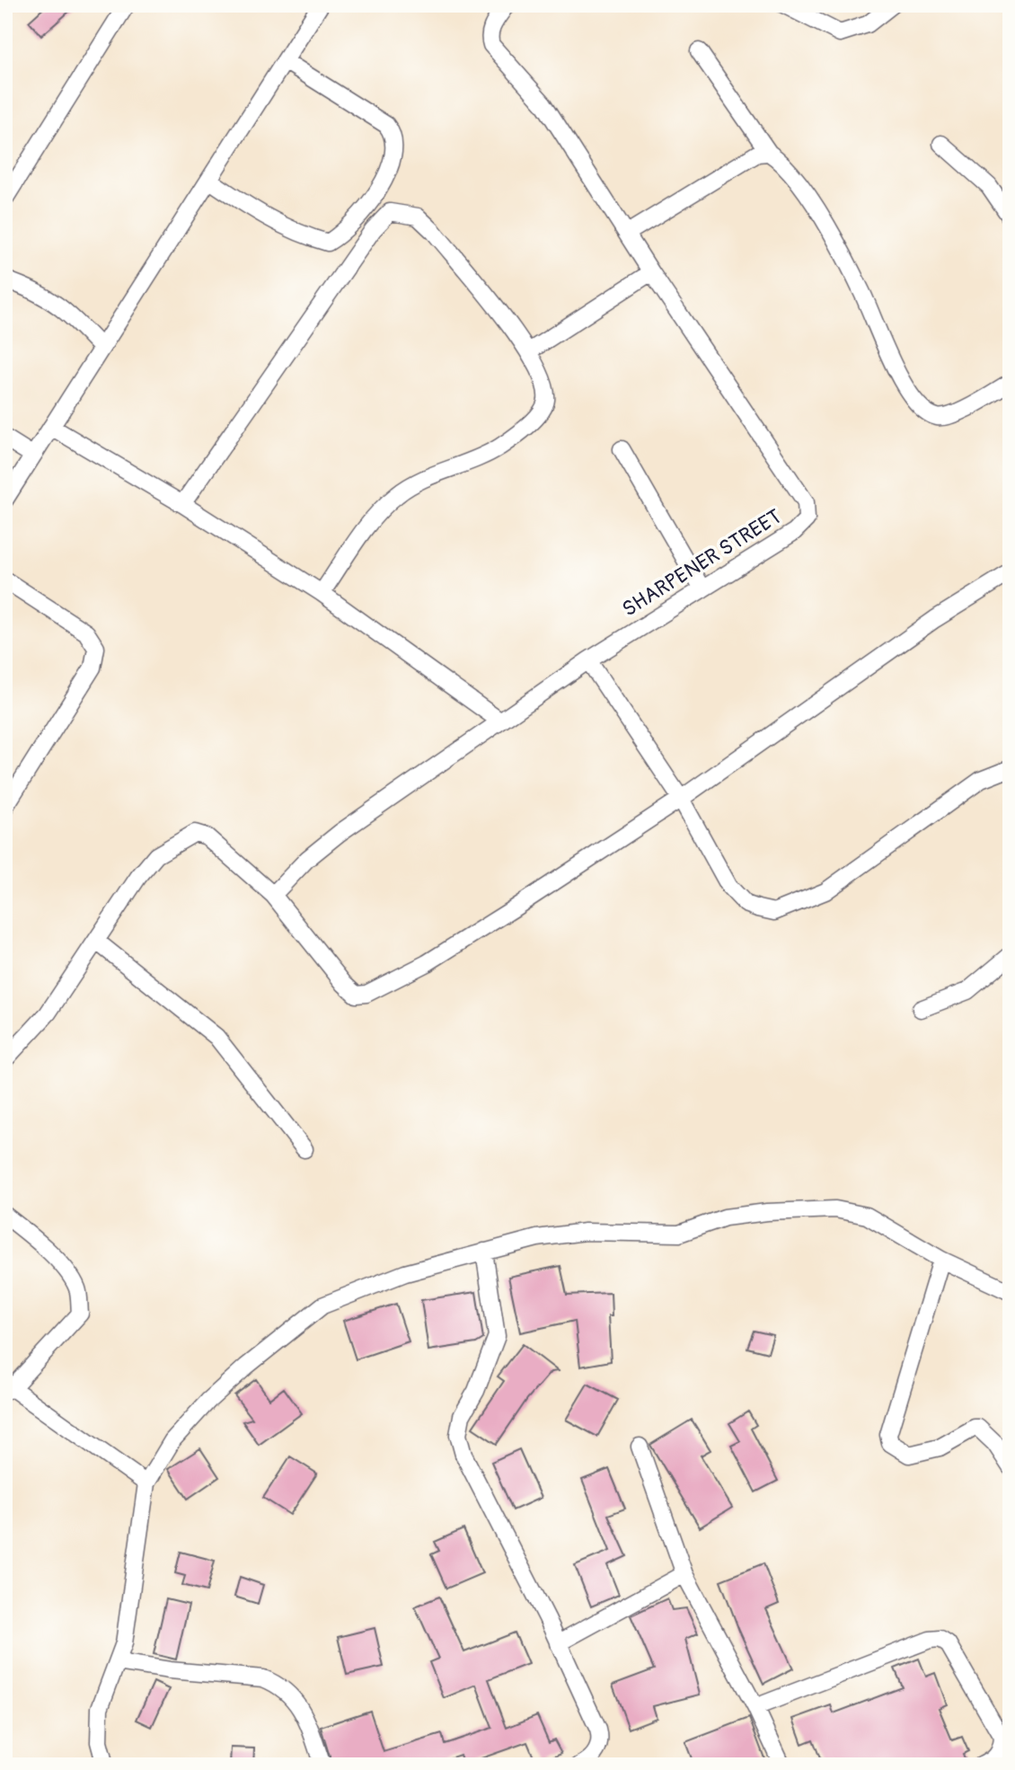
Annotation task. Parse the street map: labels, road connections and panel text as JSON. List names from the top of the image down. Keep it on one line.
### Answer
{"streets":{"street":["SHARPENER STREET"]}}
